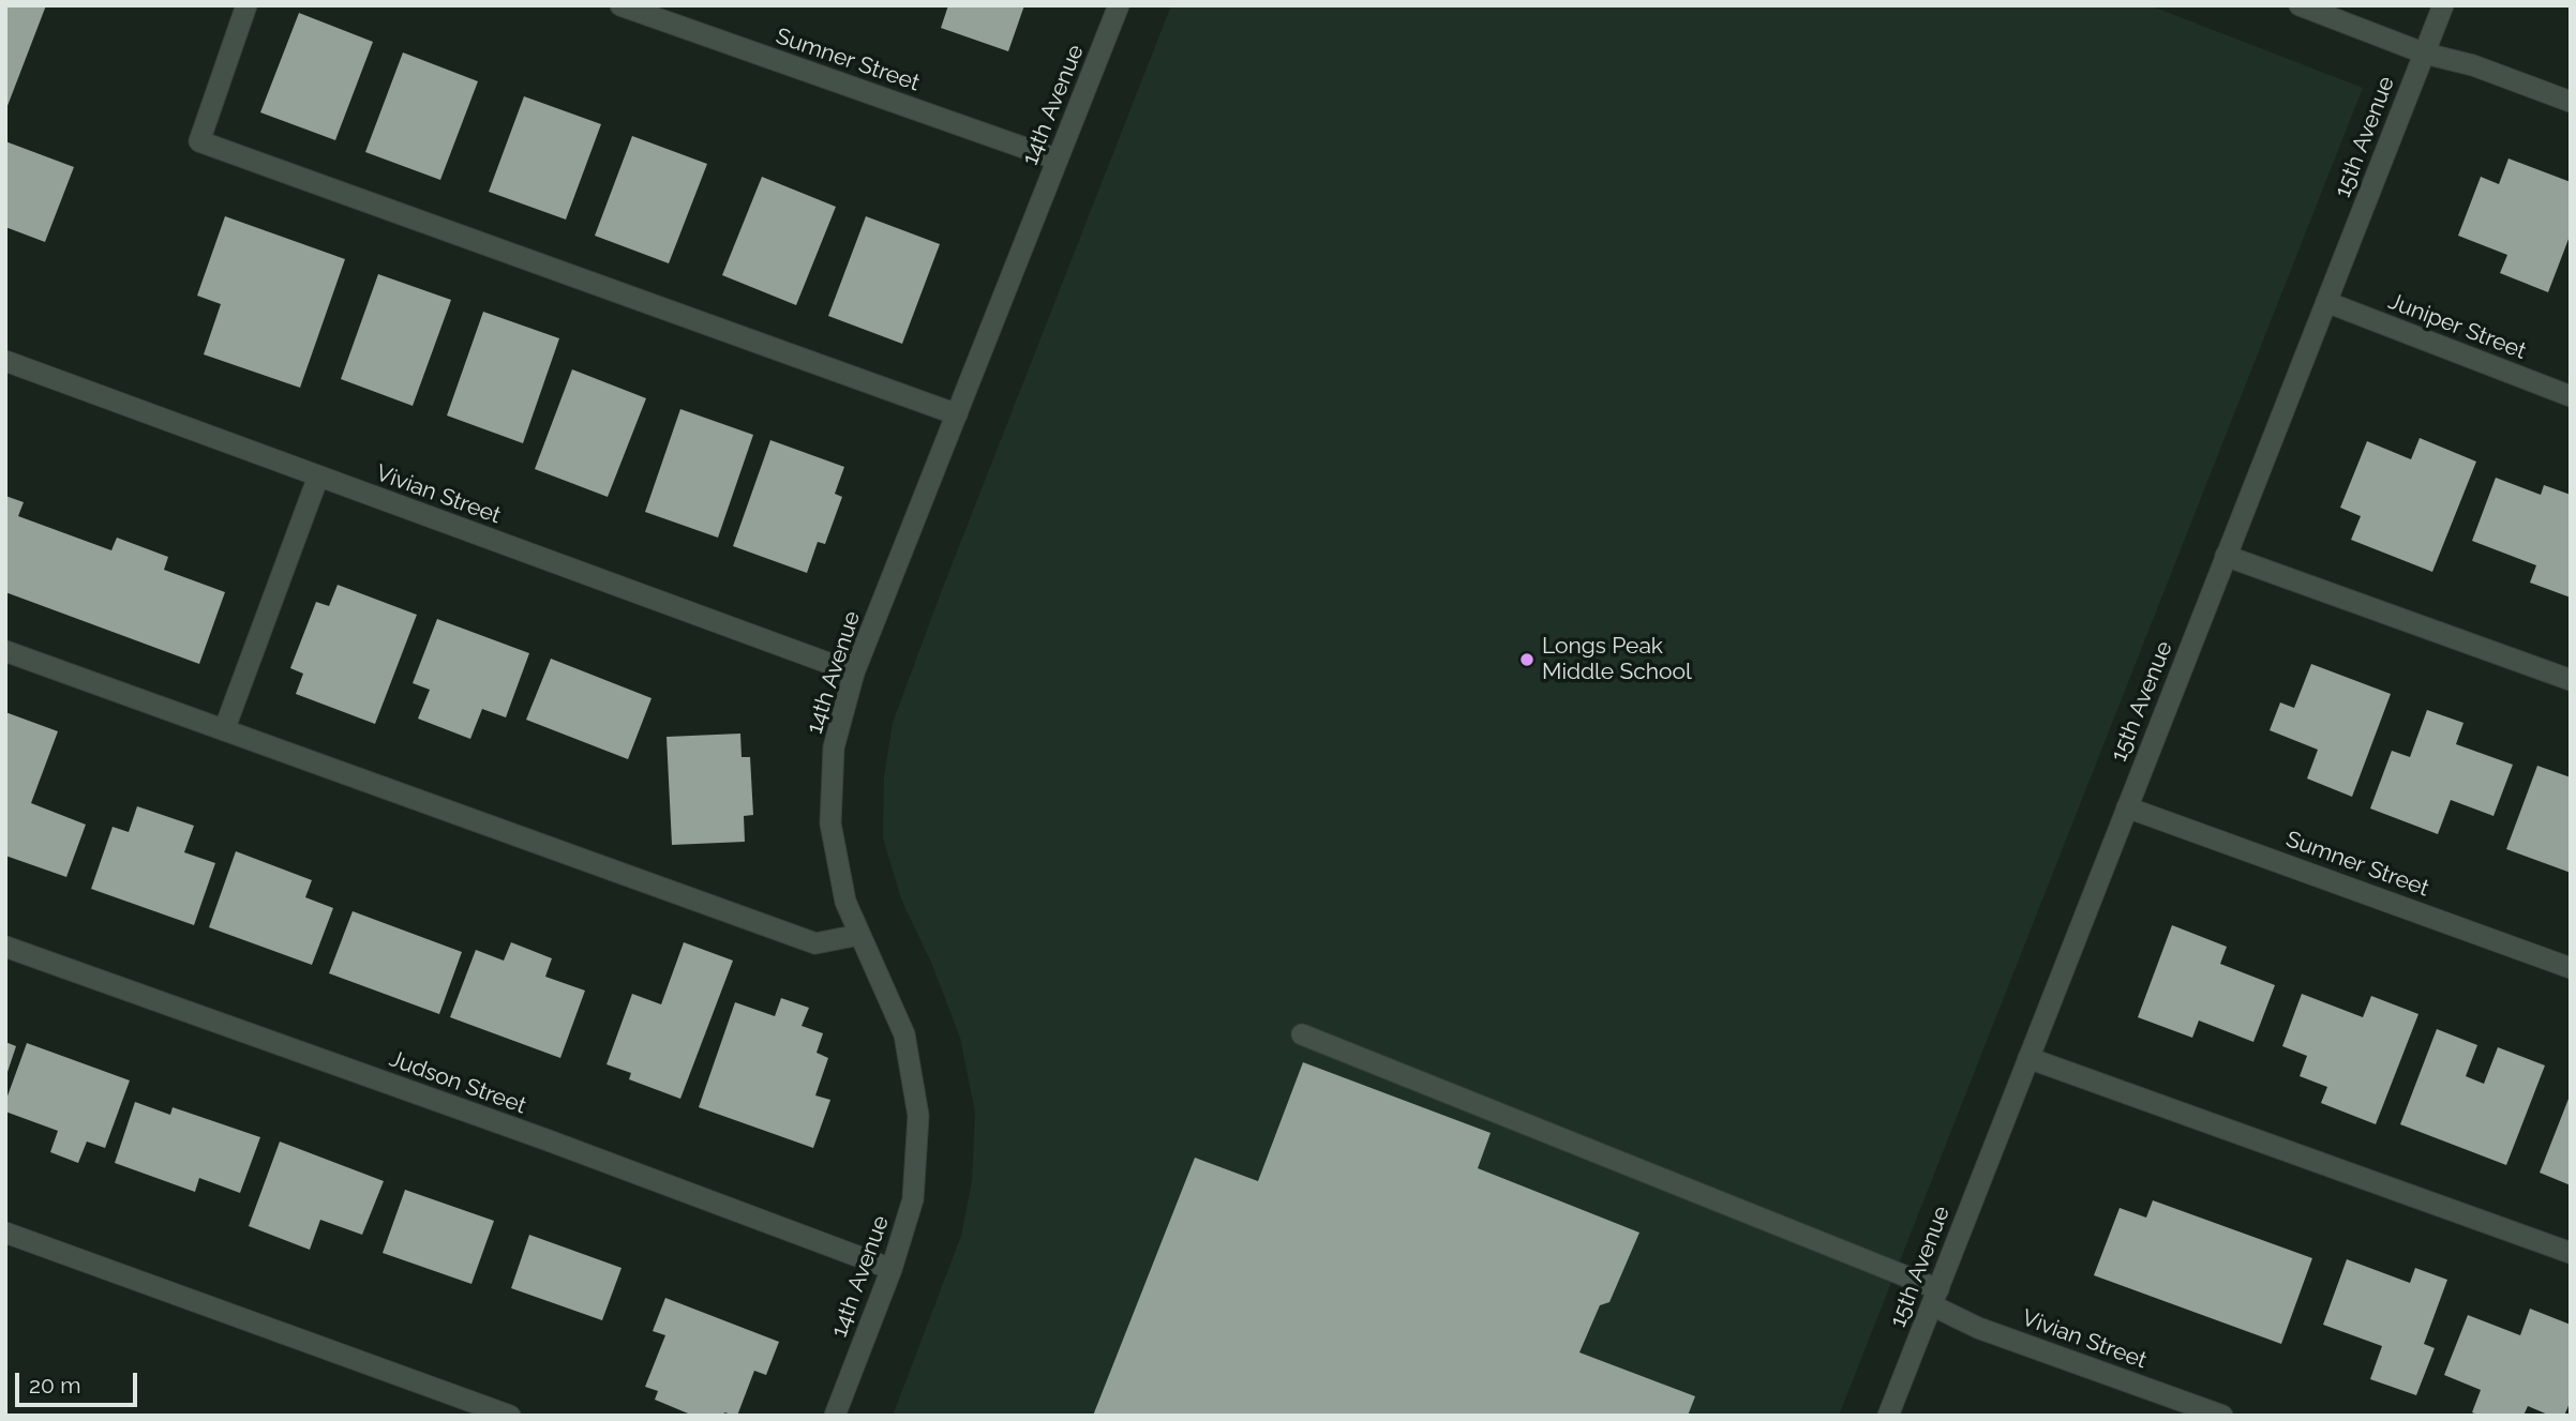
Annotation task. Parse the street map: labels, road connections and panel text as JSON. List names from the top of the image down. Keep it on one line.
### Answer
{"streets":{"street":["Sumner Street","14th Avenue","15th Avenue","Juniper Street","Vivian Street","Judson Street"]},"crossings":[["Sumner Street","14th Avenue"],["Sumner Street","15th Avenue"],["14th Avenue","Vivian Street"],["14th Avenue","Judson Street"],["15th Avenue","Juniper Street"],["15th Avenue","Vivian Street"]],"places":["Longs Peak Middle School"],"scale_bar":"20 m"}
